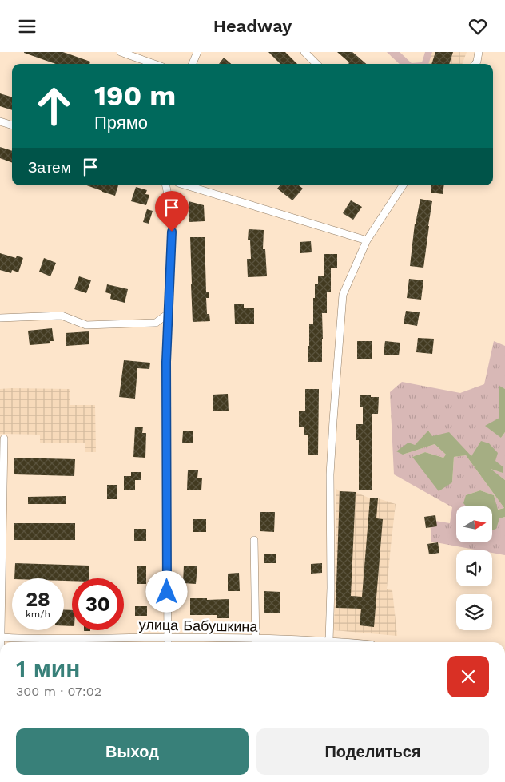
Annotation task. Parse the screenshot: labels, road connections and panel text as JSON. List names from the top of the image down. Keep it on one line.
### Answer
{"streets":{"street":["улица Бабушкина"]},"north":"right","page":{"header":"Headway","turn":["190 m","Прямо"],"then":"Затем","speed":"28 km/h","limit":"30","heading":["1 мин","300 m · 07:02"],"buttons":["Выход","Поделиться"]}}
